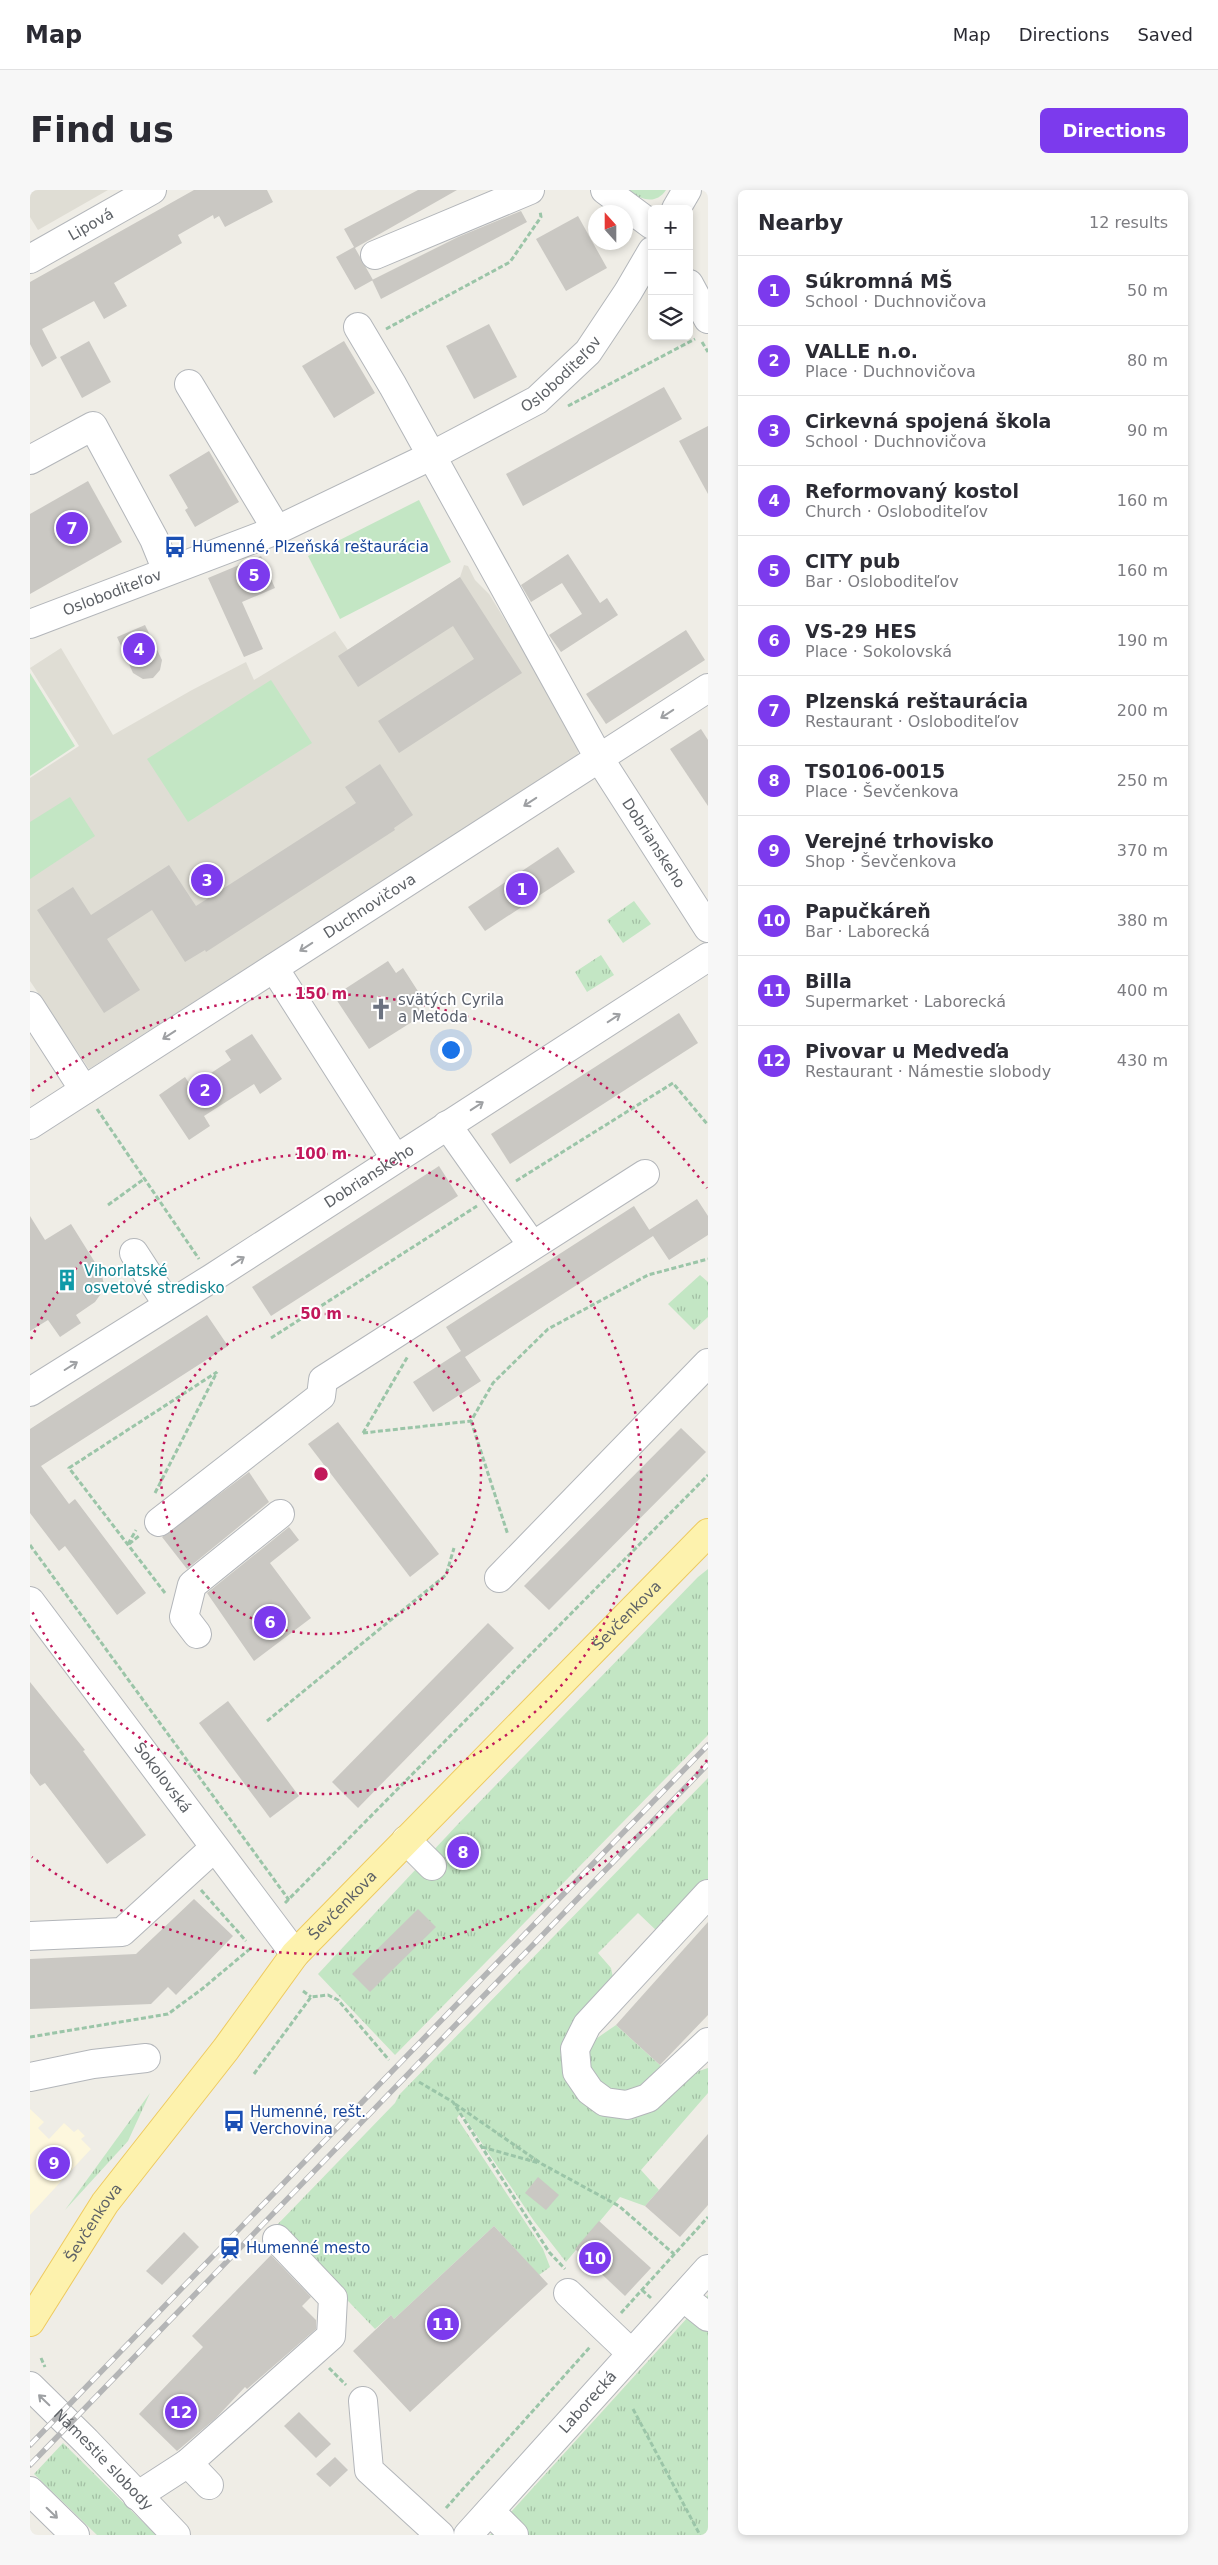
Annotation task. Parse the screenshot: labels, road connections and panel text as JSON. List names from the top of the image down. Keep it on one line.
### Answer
{"streets":{"main road":["Ševčenkova"],"street":["Lipová","Osloboditeľov","Dobrianskeho","Duchnovičova","Sokolovská","Laborecká","Námestie slobody"]},"crossings":[["Osloboditeľov","Dobrianskeho"],["Dobrianskeho","Duchnovičova"],["Ševčenkova","Sokolovská"]],"one_way":["Duchnovičova"],"places":{"bus stop":["Humenné, Plzeňská reštaurácia","Humenné, rešt. Verchovina"],"church":["svätých Cyrila a Metoda"],"building":["Vihorlatské osvetové stredisko"],"station":["Humenné mesto"]},"north":"top","page":{"header":"Map","nav":["Map","Directions","Saved"],"buttons":"Directions","title":"Find us","heading":["Nearby","12 results"],"map_buttons":["+","−"],"list":[{"mark":"1","name":"Súkromná MŠ","note":"School · Duchnovičova","value":"50 m"},{"mark":"2","name":"VALLE n.o.","note":"Place · Duchnovičova","value":"80 m"},{"mark":"3","name":"Cirkevná spojená škola","note":"School · Duchnovičova","value":"90 m"},{"mark":"4","name":"Reformovaný kostol","note":"Church · Osloboditeľov","value":"160 m"},{"mark":"5","name":"CITY pub","note":"Bar · Osloboditeľov","value":"160 m"},{"mark":"6","name":"VS-29 HES","note":"Place · Sokolovská","value":"190 m"},{"mark":"7","name":"Plzenská reštaurácia","note":"Restaurant · Osloboditeľov","value":"200 m"},{"mark":"8","name":"TS0106-0015","note":"Place · Ševčenkova","value":"250 m"},{"mark":"9","name":"Verejné trhovisko","note":"Shop · Ševčenkova","value":"370 m"},{"mark":"10","name":"Papučkáreň","note":"Bar · Laborecká","value":"380 m"},{"mark":"11","name":"Billa","note":"Supermarket · Laborecká","value":"400 m"},{"mark":"12","name":"Pivovar u Medveďa","note":"Restaurant · Námestie slobody","value":"430 m"}],"pins":["7","5","4","3","1","2","6","8","9","10","11","12"]},"rings":["150 m","100 m","50 m"]}
